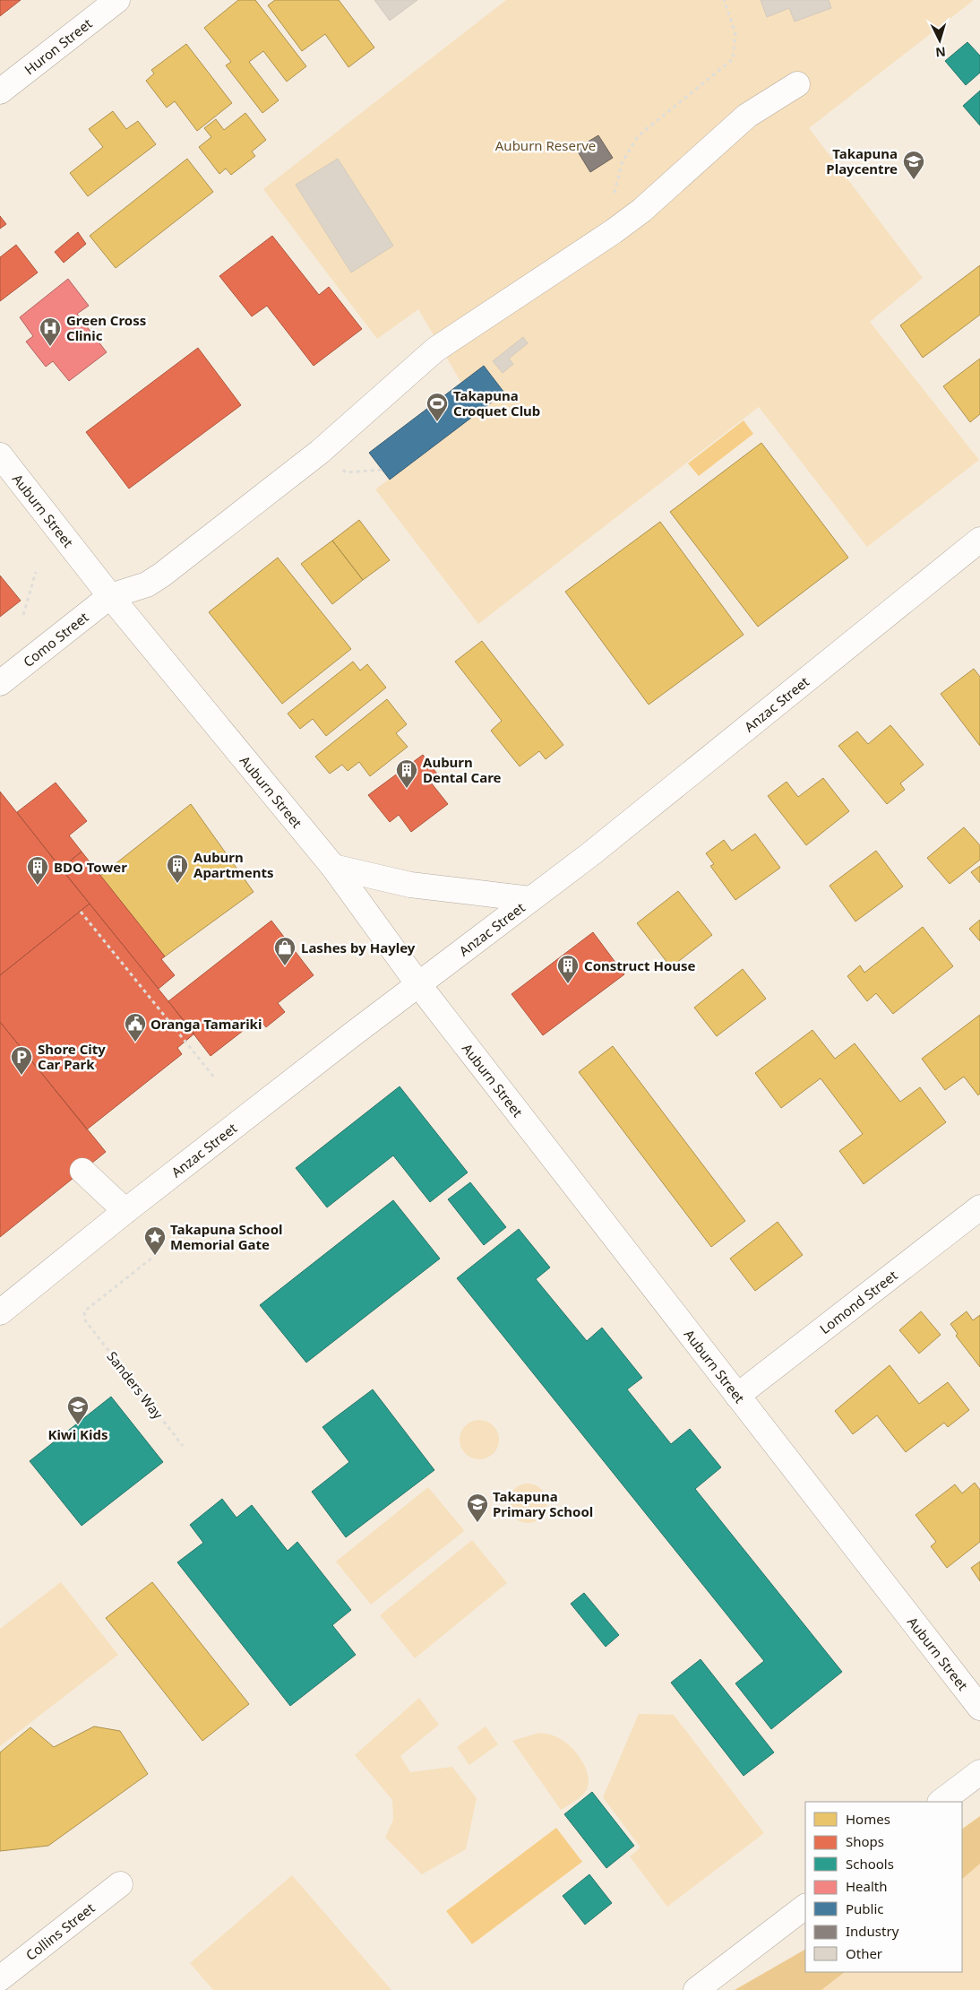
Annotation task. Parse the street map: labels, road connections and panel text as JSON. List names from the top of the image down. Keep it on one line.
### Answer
{"streets":{"main road":["Huron Street","Auburn Street","Como Street","Anzac Street","Lomond Street","Collins Street"],"path":["Sanders Way"]},"crossings":[["Auburn Street","Como Street"],["Auburn Street","Anzac Street"],["Auburn Street","Lomond Street"]],"parks":["Auburn Reserve"],"places":{"school or university":["Takapuna Playcentre","Kiwi Kids","Takapuna Primary School"],"hospital":["Green Cross Clinic"],"sports":["Takapuna Croquet Club"],"building":["Auburn Dental Care","Auburn Apartments","BDO Tower","Construct House"],"shop":["Lashes by Hayley"],"public building":["Oranga Tamariki"],"parking":["Shore City Car Park"],"place":["Takapuna School Memorial Gate"]},"legend":["Homes","Shops","Schools","Health","Public","Industry","Other"],"north":"bottom"}
